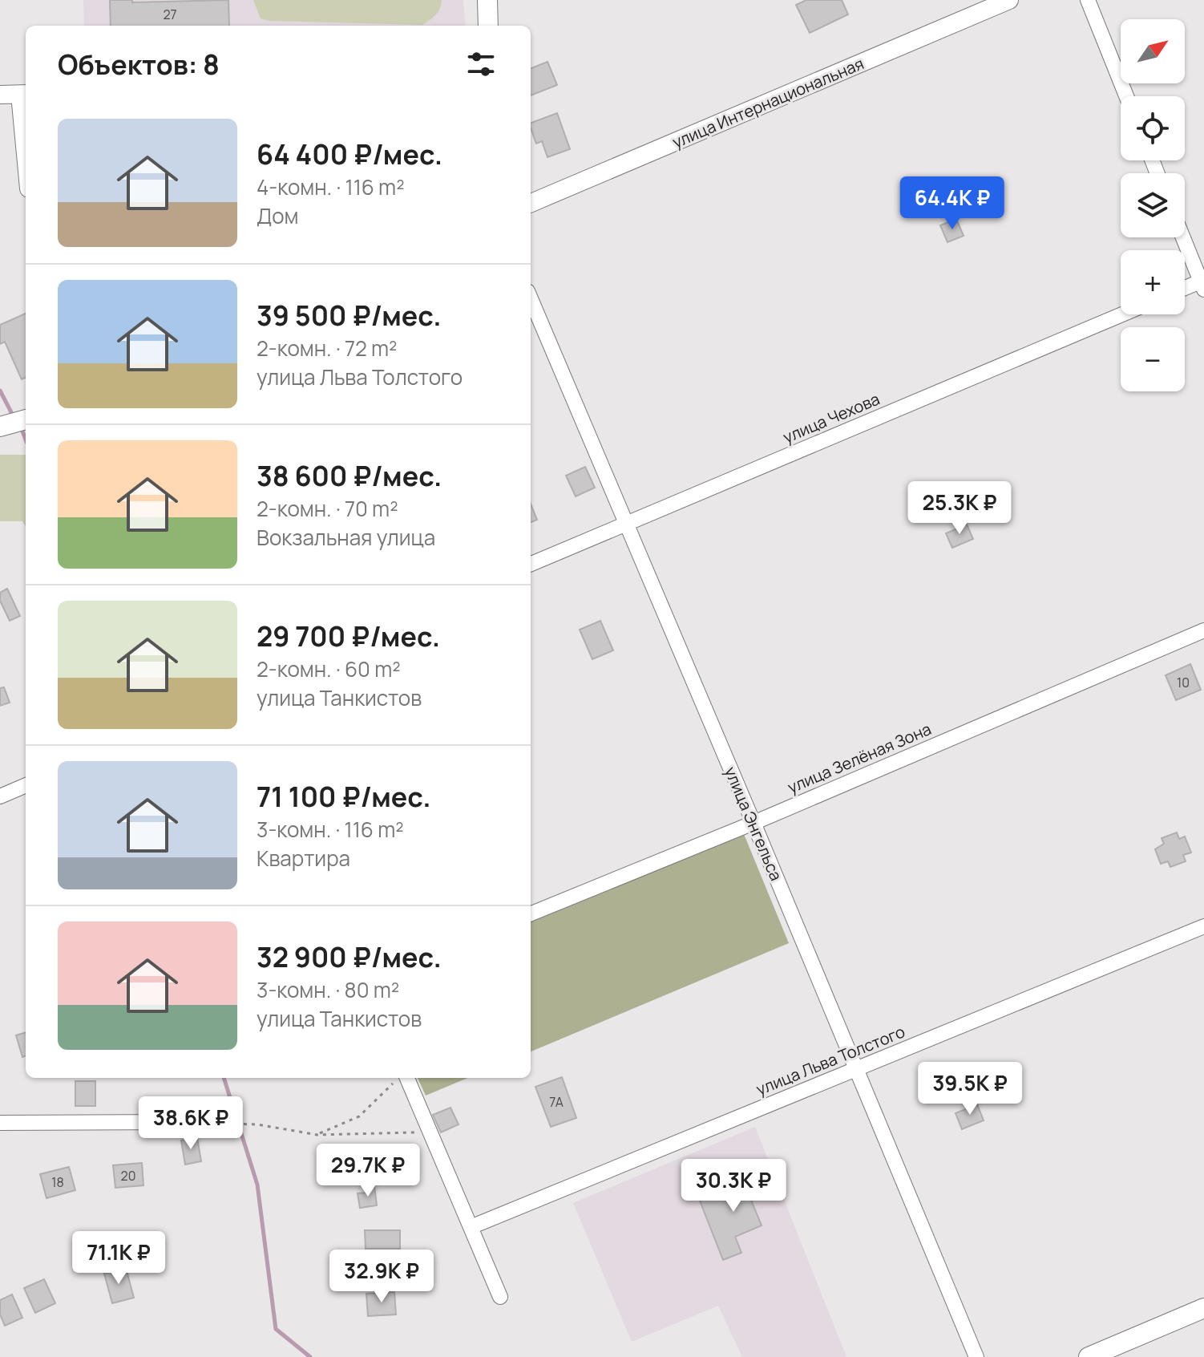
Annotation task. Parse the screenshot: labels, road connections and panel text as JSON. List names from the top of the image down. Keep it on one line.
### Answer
{"streets":{"street":["улица Интернациональная","улица Чехова","улица Зелёная Зона","улица Энгельса","улица Льва Толстого"]},"crossings":[["улица Чехова","улица Энгельса"],["улица Зелёная Зона","улица Энгельса"],["улица Энгельса","улица Льва Толстого"]],"house_numbers":["27","10","7А","20","18"],"north":"top right","page":{"map_buttons":["+","−"],"heading":"Объектов: 8","list":[{"name":"64 400 ₽/мес.","note":"4-комн. · 116 m² · Дом"},{"name":"39 500 ₽/мес.","note":"2-комн. · 72 m² · улица Льва Толстого"},{"name":"38 600 ₽/мес.","note":"2-комн. · 70 m² · Вокзальная улица"},{"name":"29 700 ₽/мес.","note":"2-комн. · 60 m² · улица Танкистов"},{"name":"71 100 ₽/мес.","note":"3-комн. · 116 m² · Квартира"},{"name":"32 900 ₽/мес.","note":"3-комн. · 80 m² · улица Танкистов"}],"price":["64.4K ₽","25.3K ₽","39.5K ₽","38.6K ₽","29.7K ₽","30.3K ₽","71.1K ₽","32.9K ₽"]}}
